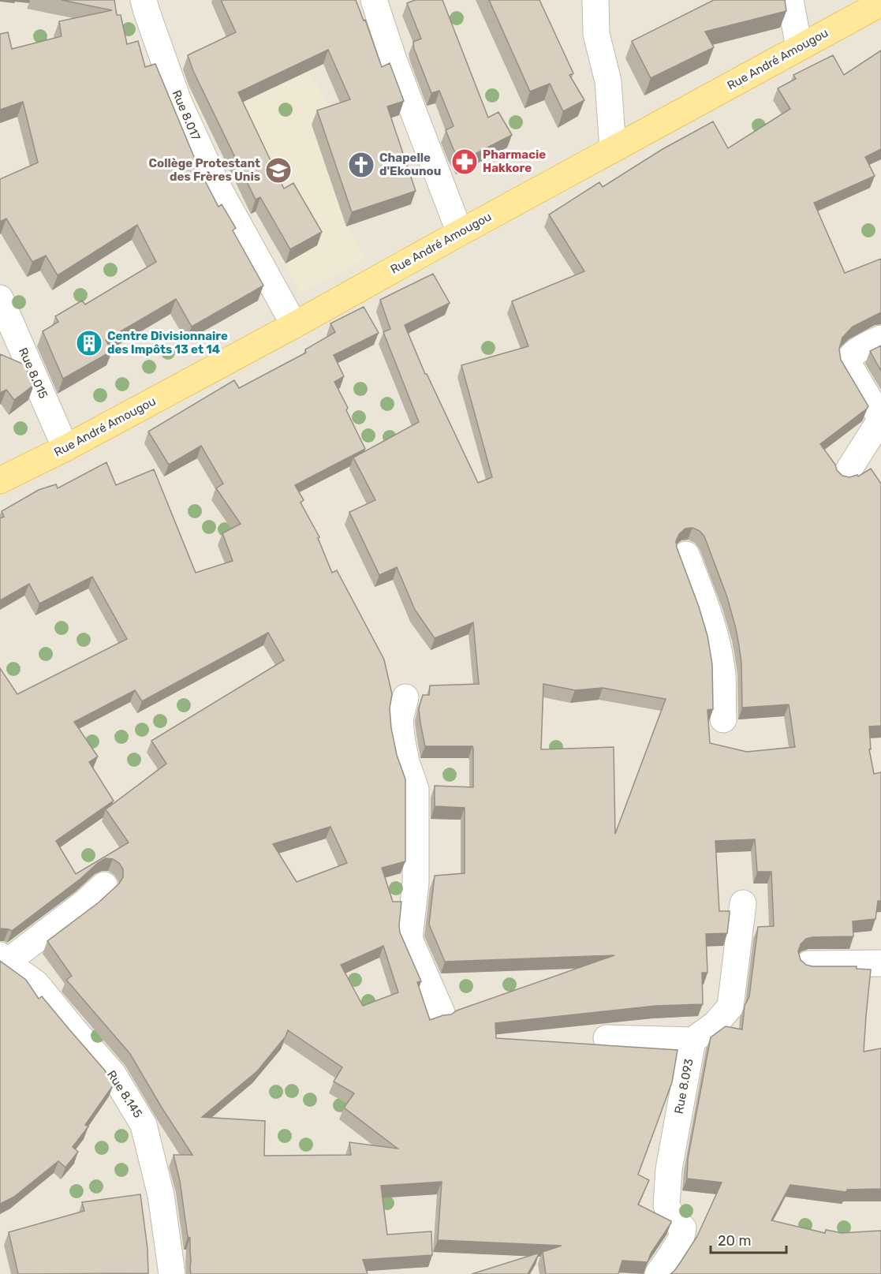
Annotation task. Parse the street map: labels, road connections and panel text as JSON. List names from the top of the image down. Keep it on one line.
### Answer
{"streets":{"main road":["Rue André Amougou"],"street":["Rue 8.017","Rue 8.015","Rue 8.093","Rue 8.145"]},"crossings":[["Rue André Amougou","Rue 8.017"],["Rue André Amougou","Rue 8.015"]],"places":{"pharmacy":["Pharmacie Hakkore"],"church":["Chapelle d'Ekounou"],"school or university":["Collège Protestant des Frères Unis"],"building":["Centre Divisionnaire des Impôts 13 et 14"]},"scale_bar":"20 m"}
